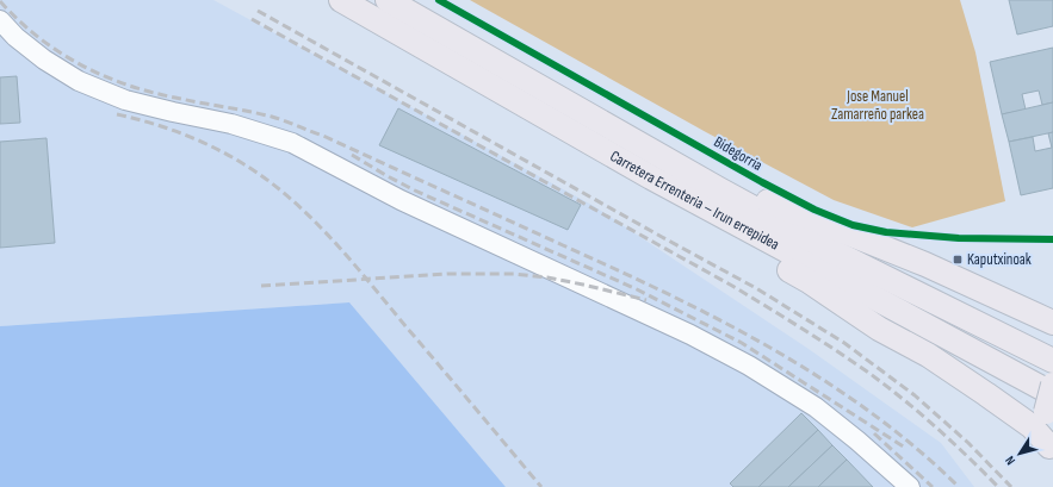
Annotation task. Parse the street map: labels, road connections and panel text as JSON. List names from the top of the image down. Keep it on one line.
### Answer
{"streets":{"main road":["Carretera Errenteria – Irun errepidea"],"cycle path":["Bidegorria"]},"parks":["Jose Manuel Zamarreño parkea"],"places":{"transit":["Kaputxinoak"]},"north":"bottom left"}
